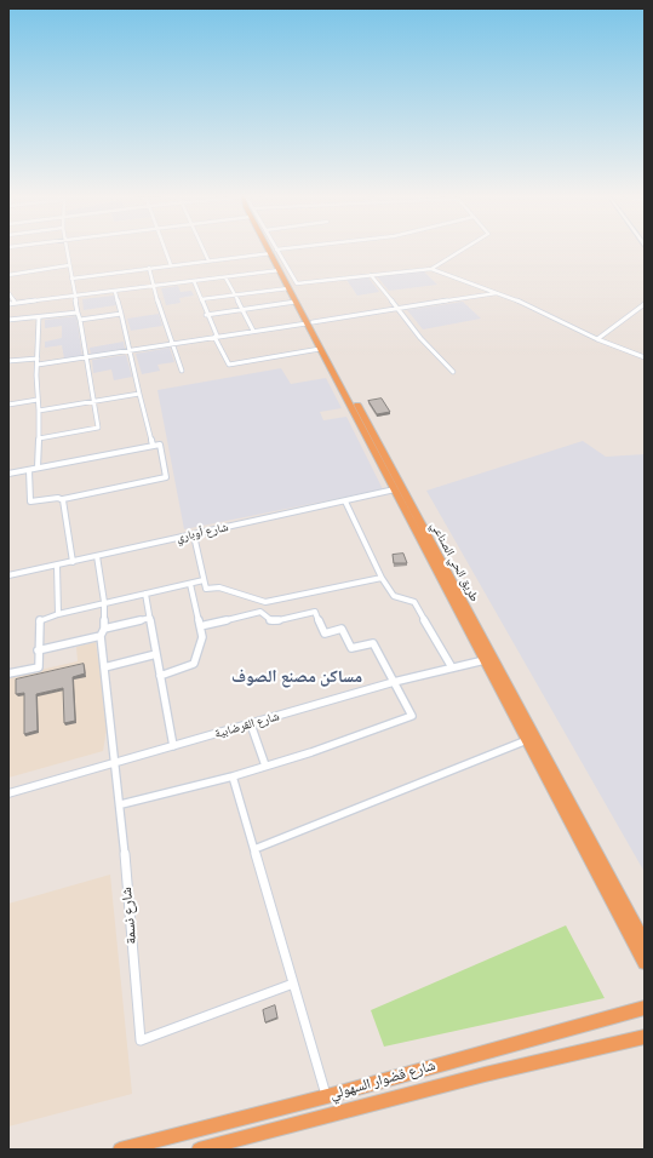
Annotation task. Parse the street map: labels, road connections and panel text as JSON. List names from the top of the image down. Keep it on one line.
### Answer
{"streets":{"highway":["طريق الحي الصناعي","شارع قضوار السهولي"],"street":["شارع أوباري","شارع القرضابية","شارع نسمة"]},"crossings":[["شارع أوباري","شارع نسمة"],["شارع القرضابية","شارع نسمة"]],"districts":["مساكن مصنع الصوف"]}
